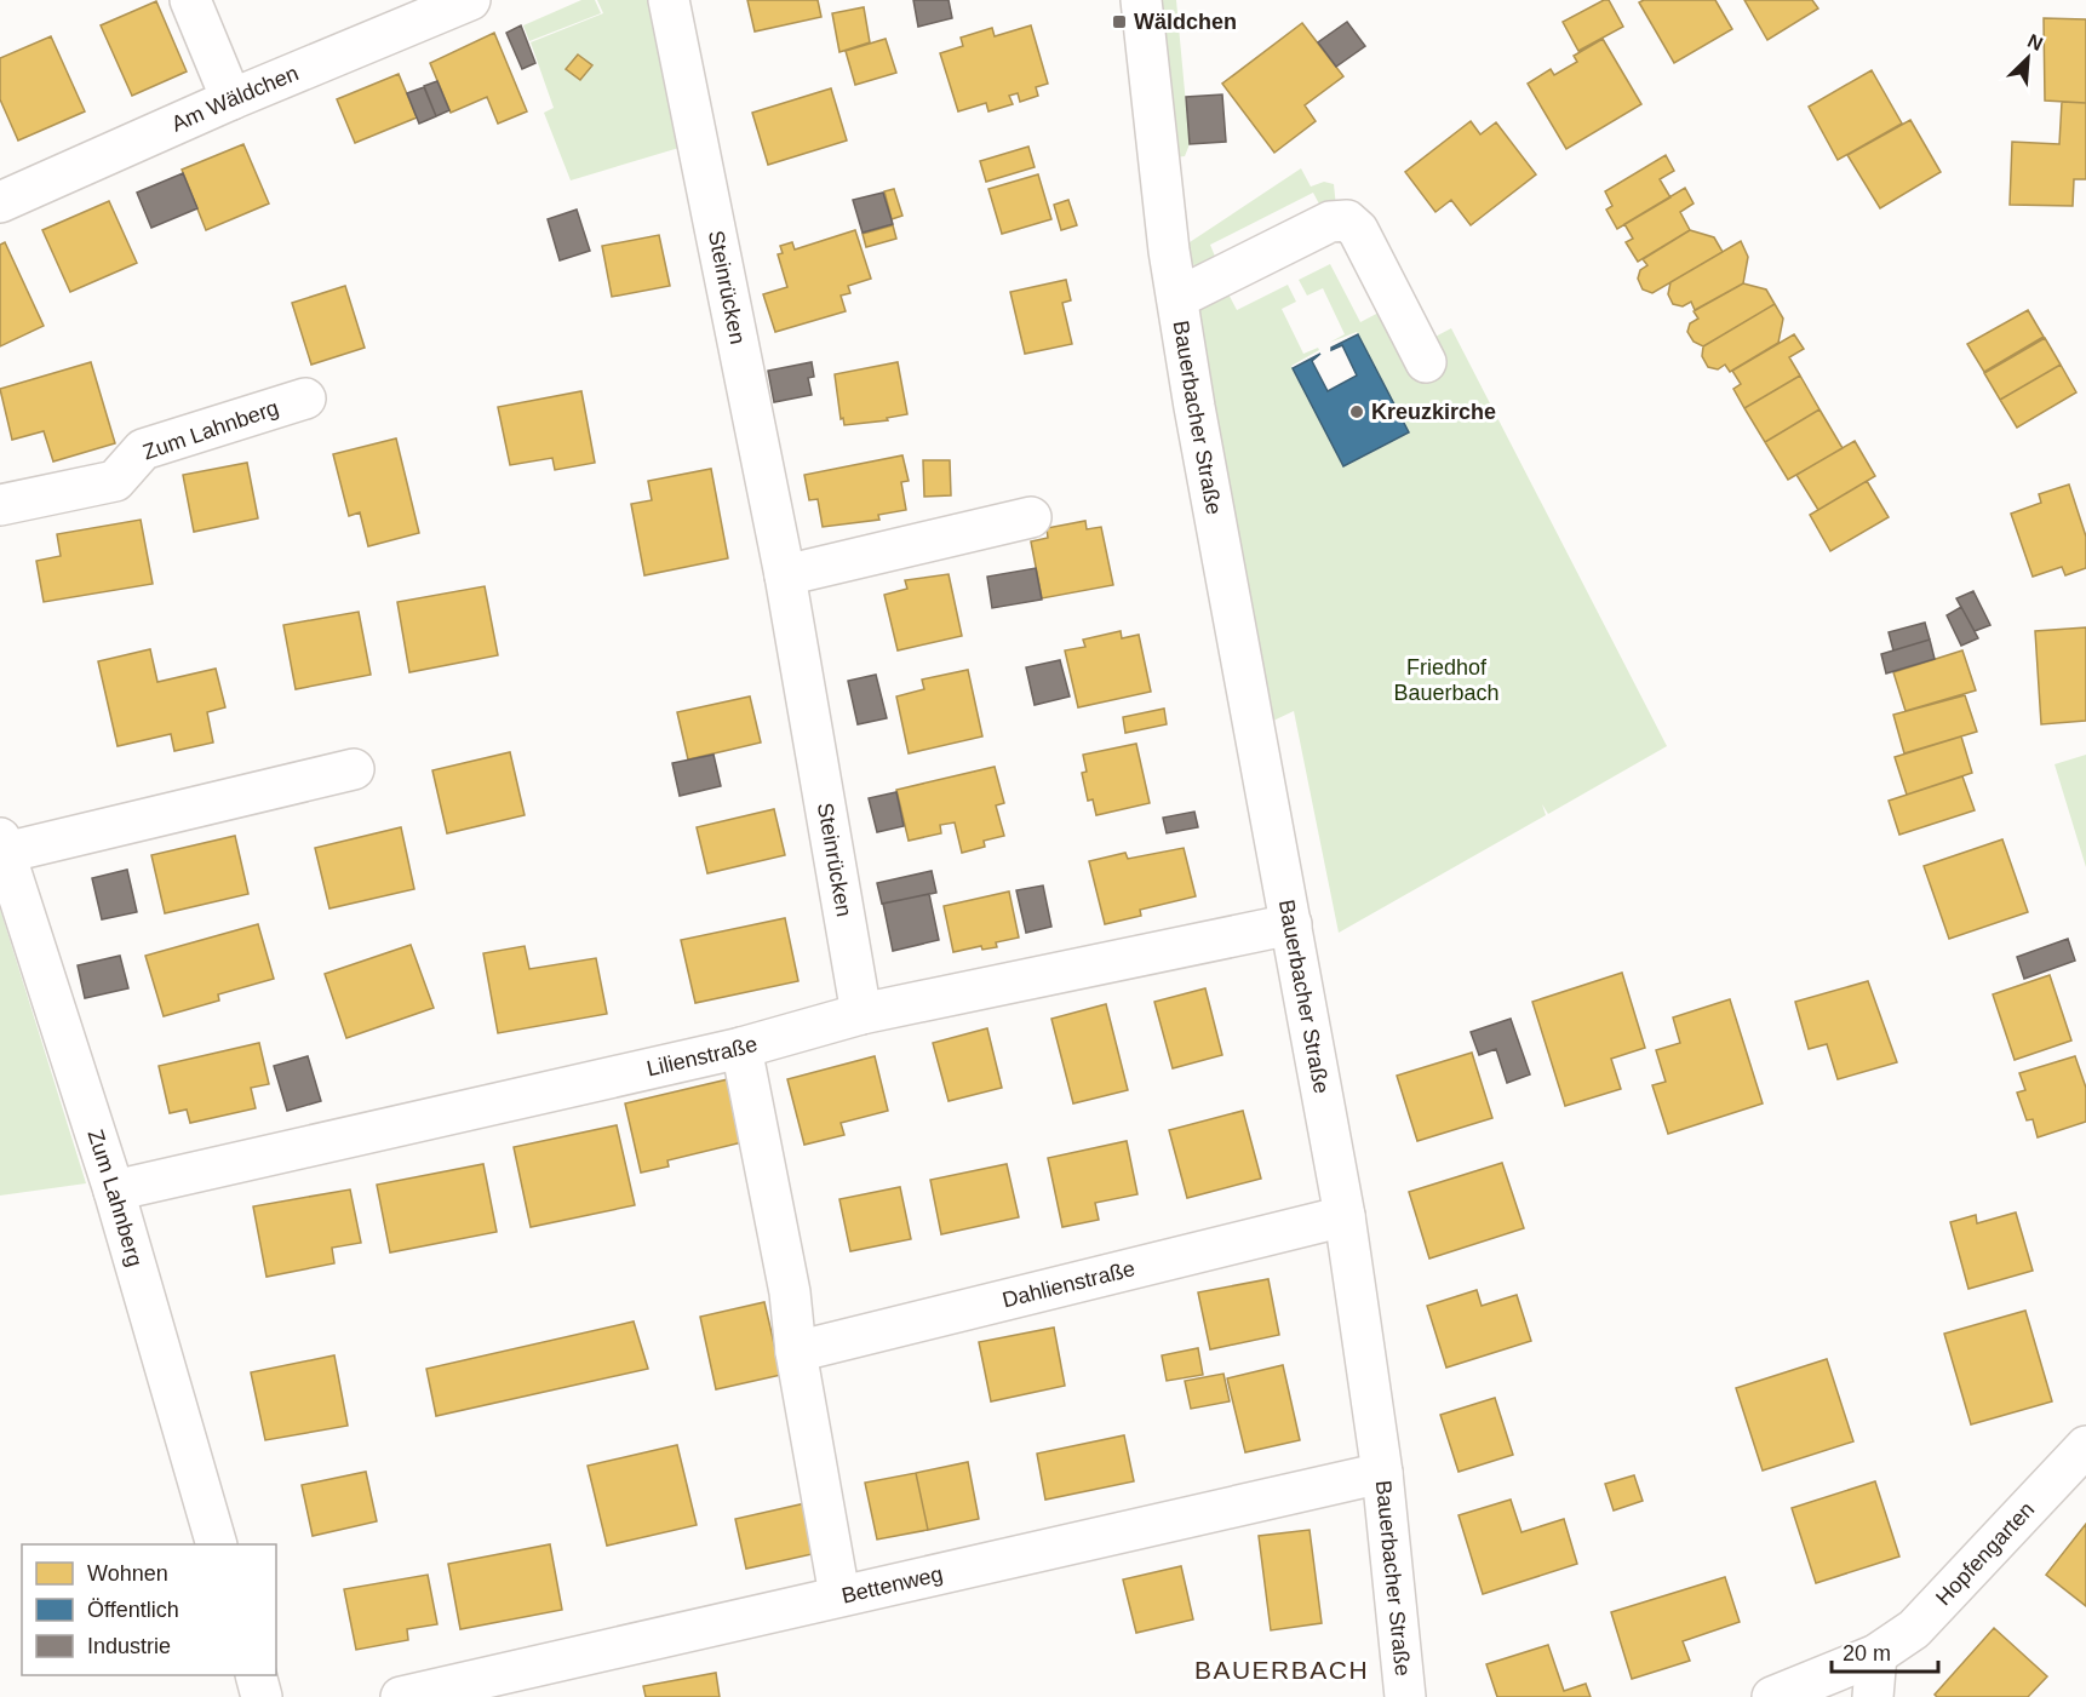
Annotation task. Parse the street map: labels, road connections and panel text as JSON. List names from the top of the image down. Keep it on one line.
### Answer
{"streets":{"street":["Am Wäldchen","Steinrücken","Bauerbacher Straße","Zum Lahnberg","Lilienstraße","Dahlienstraße","Hopfengarten","Bettenweg"]},"crossings":[["Steinrücken","Lilienstraße"],["Bauerbacher Straße","Lilienstraße"],["Bauerbacher Straße","Dahlienstraße"],["Bauerbacher Straße","Bettenweg"],["Zum Lahnberg","Lilienstraße"]],"districts":["BAUERBACH"],"parks":["Friedhof Bauerbach"],"places":{"transit":["Wäldchen"],"other":["Kreuzkirche"]},"legend":["Wohnen","Öffentlich","Industrie"],"scale_bar":"20 m","north":"top right"}
